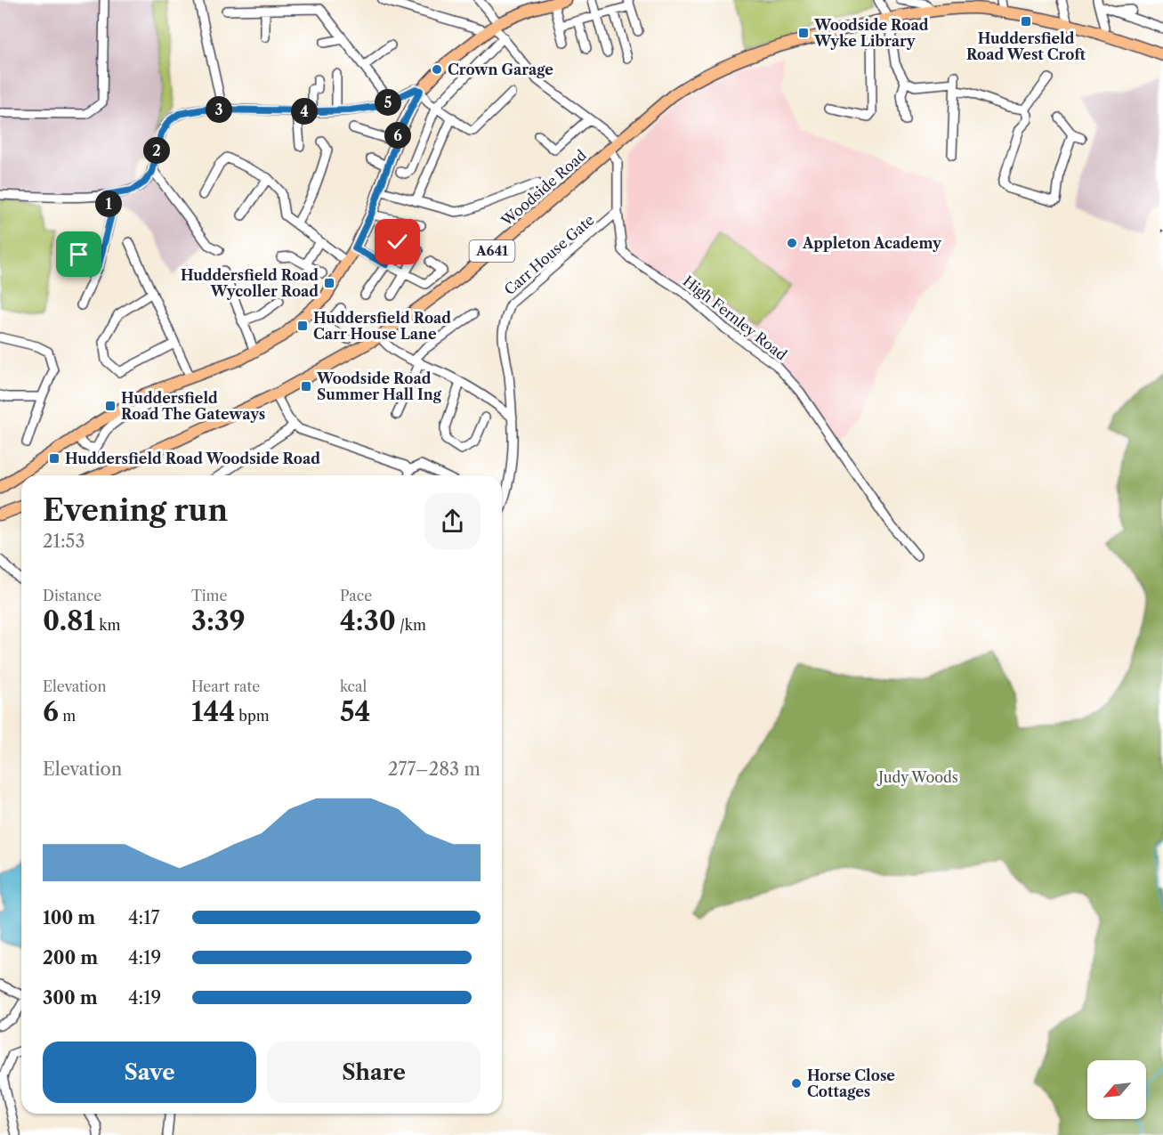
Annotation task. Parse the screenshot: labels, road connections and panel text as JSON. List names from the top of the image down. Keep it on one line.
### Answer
{"streets":{"main road":["Woodside Road","A641"],"street":["Carr House Gate","High Fernley Road"]},"crossings":[["Woodside Road","A641"],["Woodside Road","High Fernley Road"],["Carr House Gate","High Fernley Road"]],"parks":["Judy Woods"],"places":{"transit":["Huddersfield Road West Croft","Woodside Road Wyke Library","Huddersfield Road Wycoller Road","Huddersfield Road Carr House Lane","Woodside Road Summer Hall Ing","Huddersfield Road The Gateways","Huddersfield Road Woodside Road"],"other":["Crown Garage","Appleton Academy","Horse Close Cottages"]},"north":"bottom left","page":{"pins":["5","3","4","6","2","1"],"heading":["Evening run","21:53"],"stats":[["Distance","0.81 km"],["Time","3:39"],["Pace","4:30 /km"],["Elevation","6 m"],["Heart rate","144 bpm"],["kcal","54"]],"chart":["Elevation","277–283 m"],"list":[{"name":"100 m","note":"4:17"},{"name":"200 m","note":"4:19"},{"name":"300 m","note":"4:19"}],"buttons":["Save","Share"]}}
